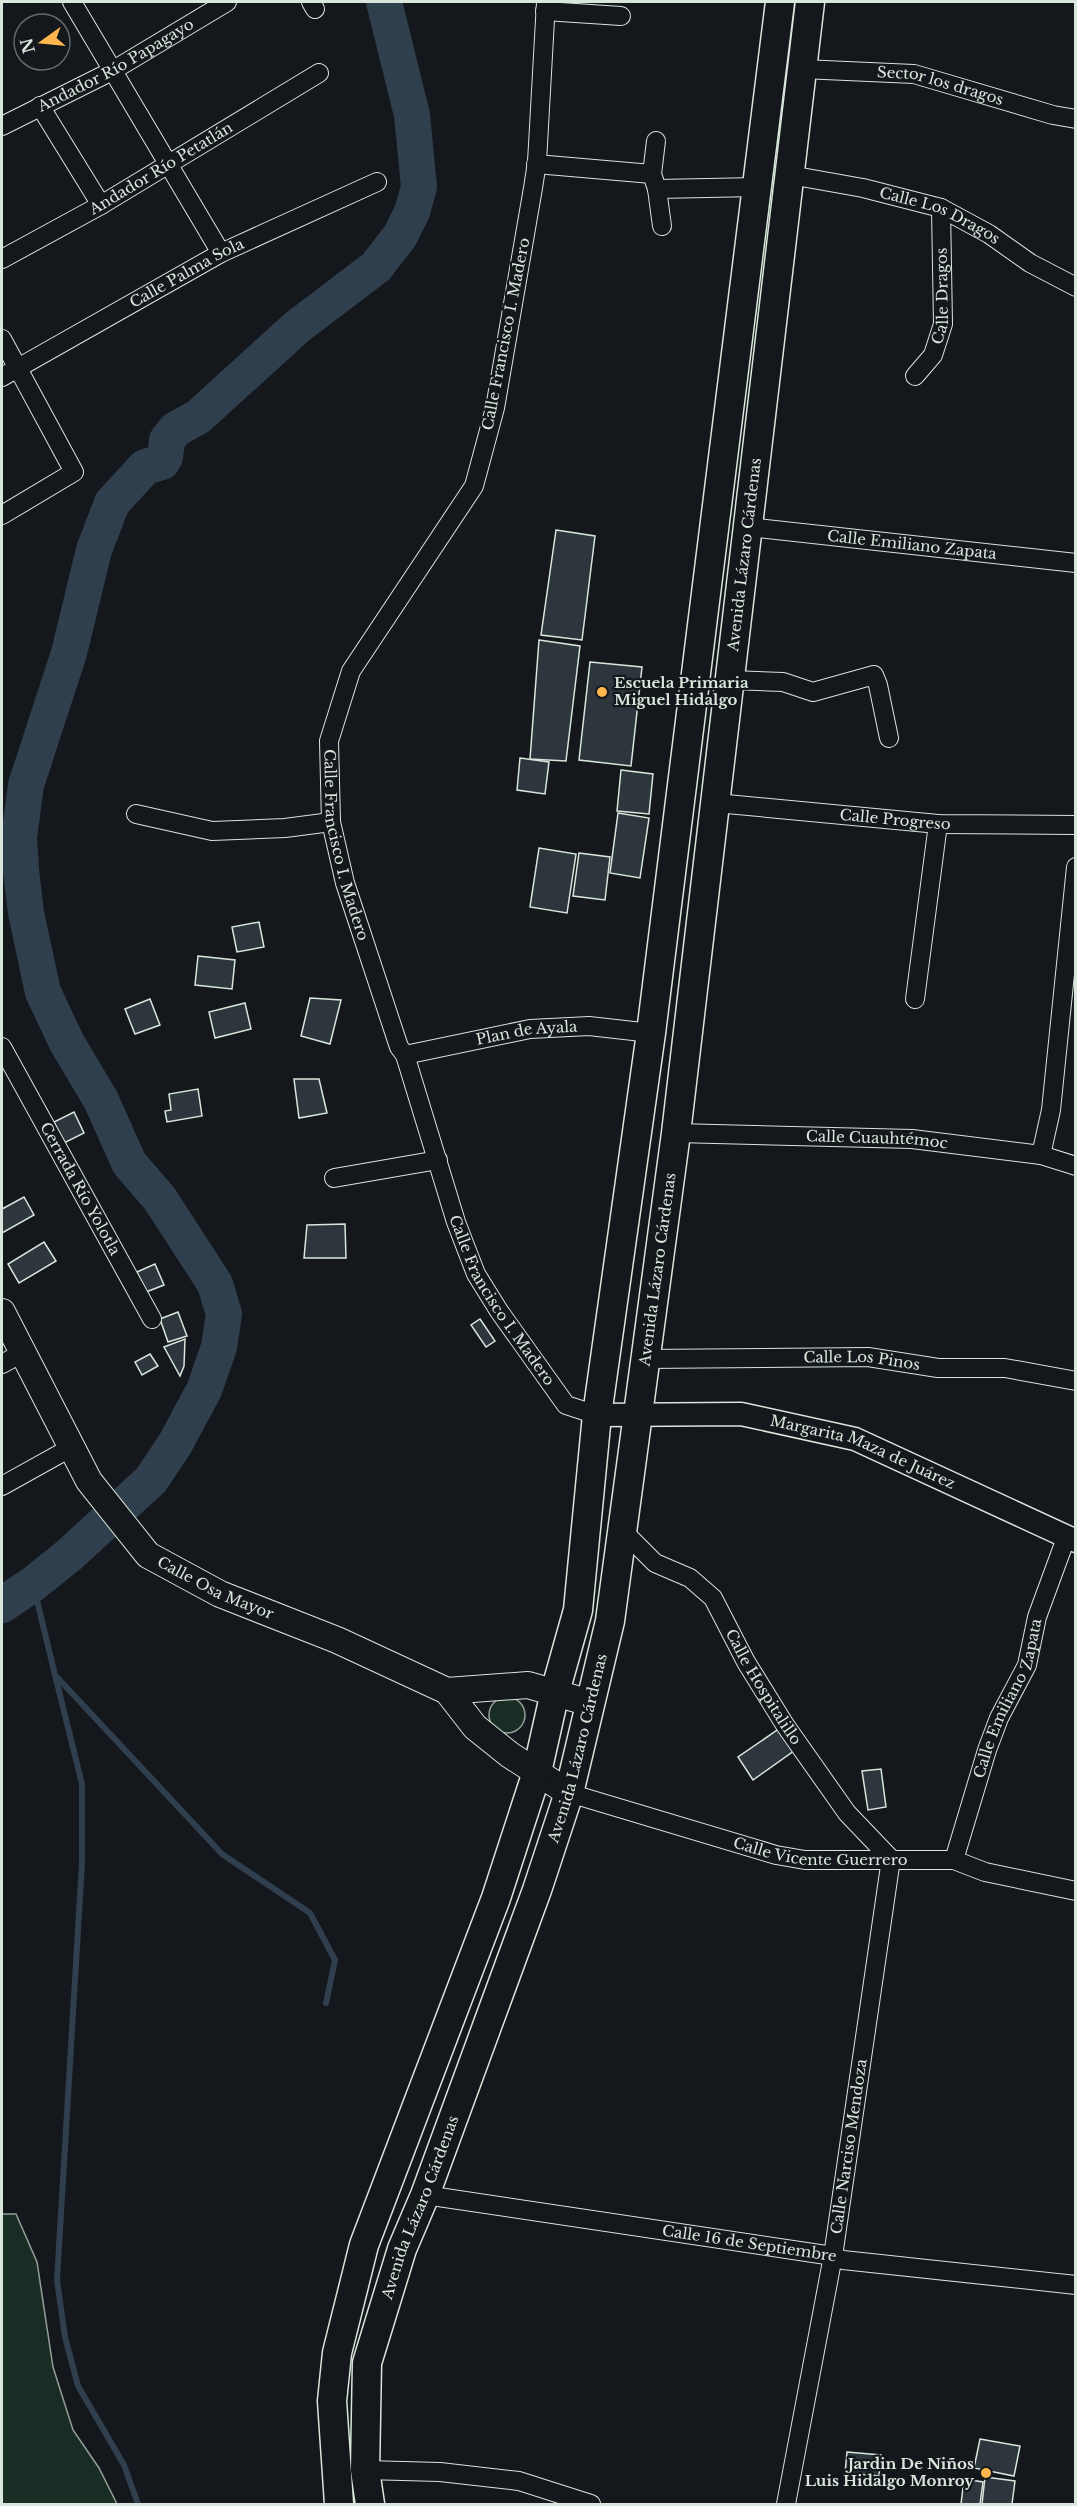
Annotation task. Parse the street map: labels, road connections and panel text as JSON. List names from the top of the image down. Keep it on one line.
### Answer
{"streets":{"main road":["Avenida Lázaro Cárdenas","Calle Osa Mayor"],"street":["Andador Río Papagayo","Sector los dragos","Andador Río Petatlán","Calle Los Dragos","Calle Palma Sola","Calle Dragos","Calle Francisco I. Madero","Calle Emiliano Zapata","Calle Progreso","Plan de Ayala","Calle Cuauhtémoc","Cerrada Río Yolotla","Calle Los Pinos","Margarita Maza de Juárez","Calle Hospitalillo","Calle Vicente Guerrero","Calle Narciso Mendoza","Calle 16 de Septiembre"]},"crossings":[["Sector los dragos","Avenida Lázaro Cárdenas"],["Calle Los Dragos","Calle Dragos"],["Calle Los Dragos","Avenida Lázaro Cárdenas"],["Calle Francisco I. Madero","Plan de Ayala"],["Calle Francisco I. Madero","Margarita Maza de Juárez"],["Calle Emiliano Zapata","Avenida Lázaro Cárdenas"],["Calle Emiliano Zapata","Margarita Maza de Juárez"],["Calle Emiliano Zapata","Calle Vicente Guerrero"],["Avenida Lázaro Cárdenas","Calle Progreso"],["Avenida Lázaro Cárdenas","Calle Cuauhtémoc"],["Avenida Lázaro Cárdenas","Calle Los Pinos"],["Avenida Lázaro Cárdenas","Margarita Maza de Juárez"],["Avenida Lázaro Cárdenas","Calle Osa Mayor"],["Avenida Lázaro Cárdenas","Calle Hospitalillo"],["Avenida Lázaro Cárdenas","Calle Vicente Guerrero"],["Avenida Lázaro Cárdenas","Calle 16 de Septiembre"],["Calle Osa Mayor","Calle Vicente Guerrero"],["Calle Hospitalillo","Calle Vicente Guerrero"],["Calle Hospitalillo","Calle Narciso Mendoza"],["Calle Vicente Guerrero","Calle Narciso Mendoza"],["Calle Narciso Mendoza","Calle 16 de Septiembre"]],"places":["Escuela Primaria Miguel Hidalgo","Jardin De Niños Luis Hidalgo Monroy"],"north":"left"}
